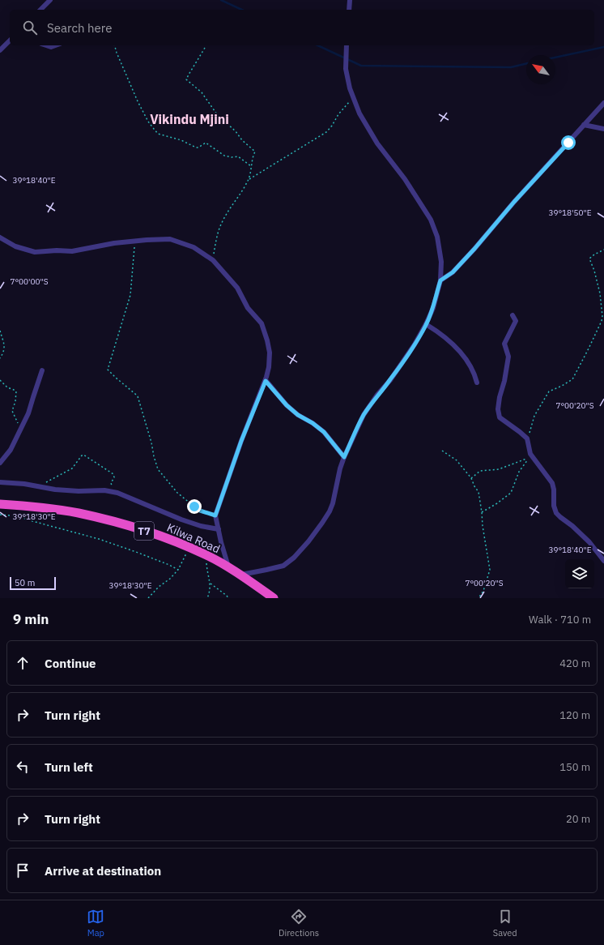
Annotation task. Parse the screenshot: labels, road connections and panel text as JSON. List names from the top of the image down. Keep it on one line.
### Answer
{"streets":{"highway":["T7","Kilwa Road"]},"districts":["Vikindu Mjini"],"scale_bar":"50 m","north":"top left","page":{"search":"Search here","scale":"50 m","heading":["9 min","Walk · 710 m"],"list":[["Continue","420 m"],["Turn right","120 m"],["Turn left","150 m"],["Turn right","20 m"],"Arrive at destination"],"nav":["Map","Directions","Saved"]},"coordinates":["39°18'40\"E","39°18'50\"E","7°00'00\"S","7°00'20\"S","39°18'30\"E"]}
